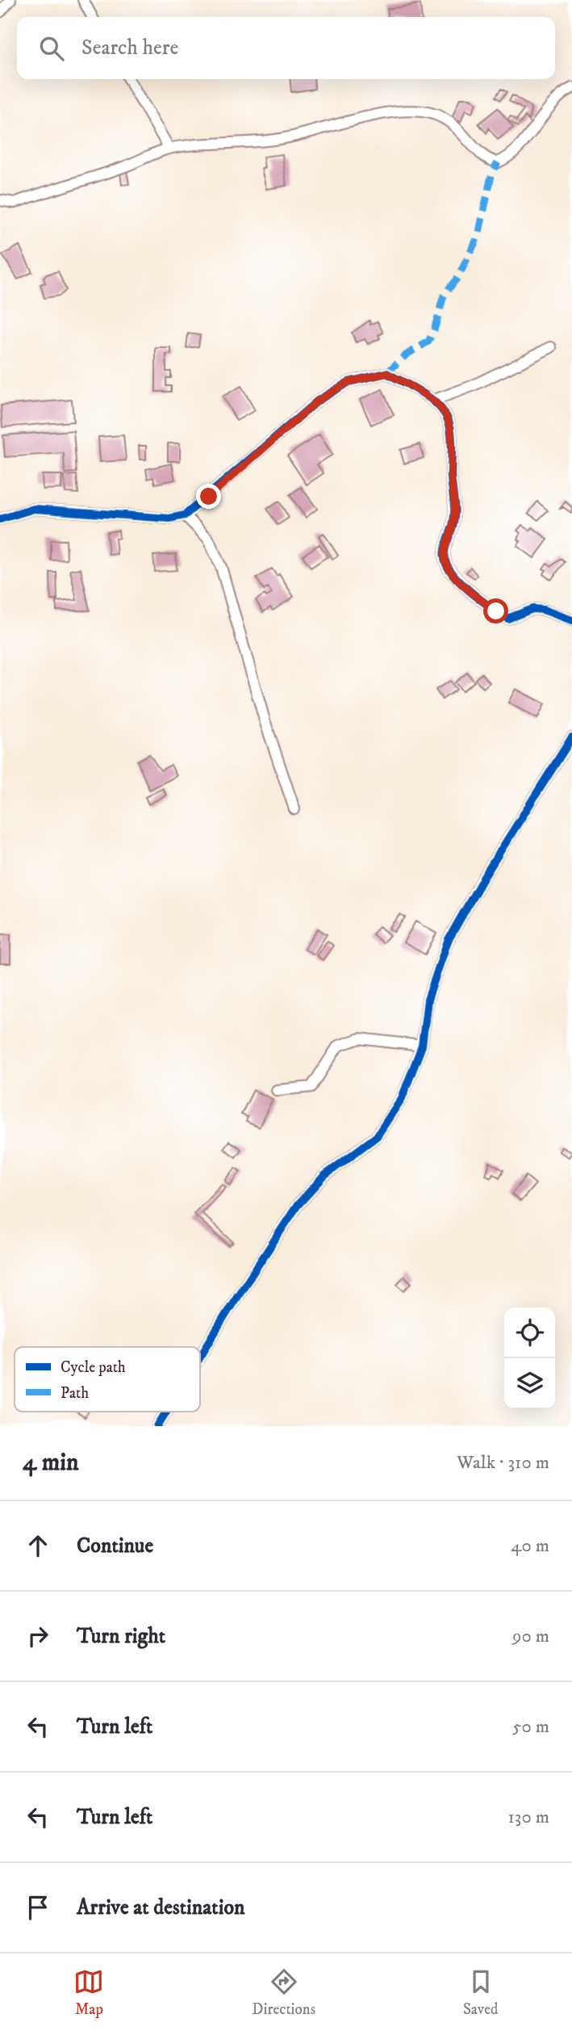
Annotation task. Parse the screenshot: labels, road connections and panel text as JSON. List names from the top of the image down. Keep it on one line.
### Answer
{"legend":["Cycle path","Path"],"page":{"search":"Search here","heading":["4 min","Walk · 310 m"],"list":[["Continue","40 m"],["Turn right","90 m"],["Turn left","50 m"],["Turn left","130 m"],"Arrive at destination"],"nav":["Map","Directions","Saved"]}}
